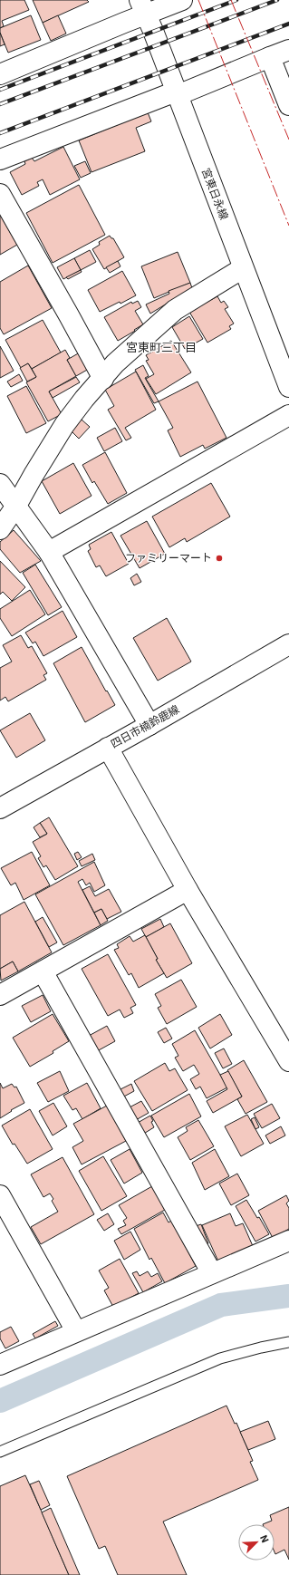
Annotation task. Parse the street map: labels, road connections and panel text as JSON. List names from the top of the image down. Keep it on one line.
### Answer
{"streets":{"street":["宮東日永線","四日市楠鈴鹿線"]},"districts":["宮東町三丁目"],"places":["ファミリーマート"],"north":"top right"}
